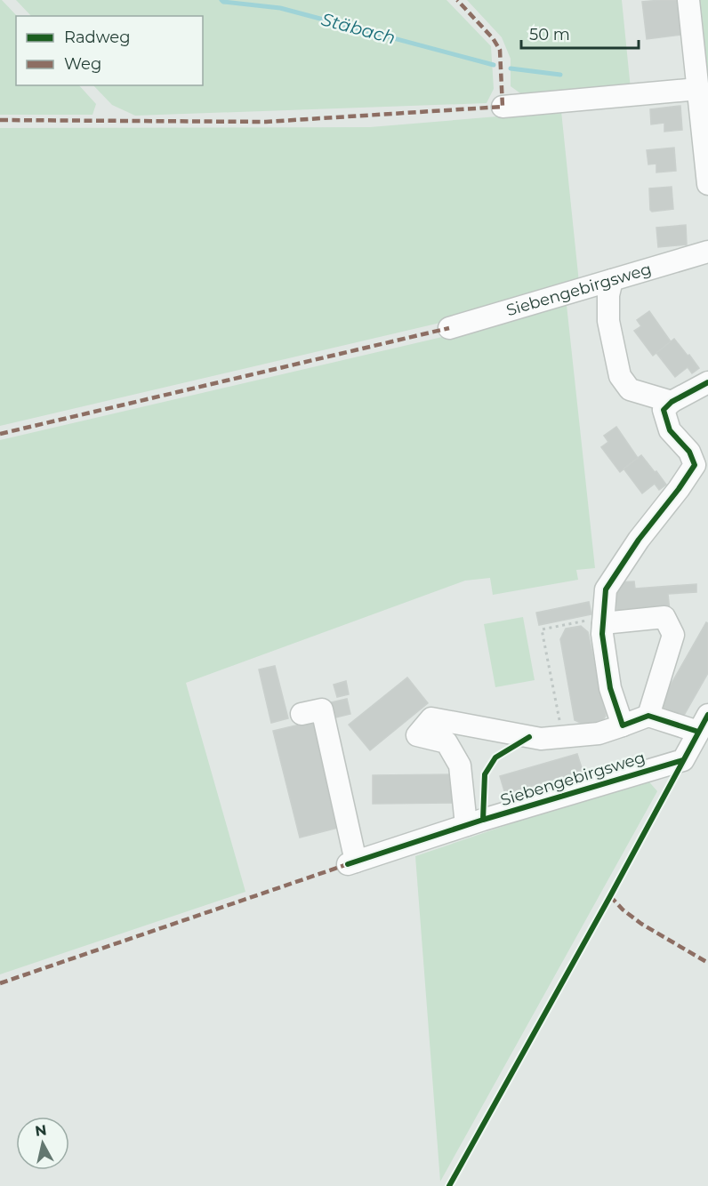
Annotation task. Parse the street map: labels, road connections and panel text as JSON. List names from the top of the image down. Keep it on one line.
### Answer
{"streets":{"street":["Siebengebirgsweg"]},"water":["Stäbach"],"legend":["Radweg","Weg"],"scale_bar":"50 m","north":"top"}
